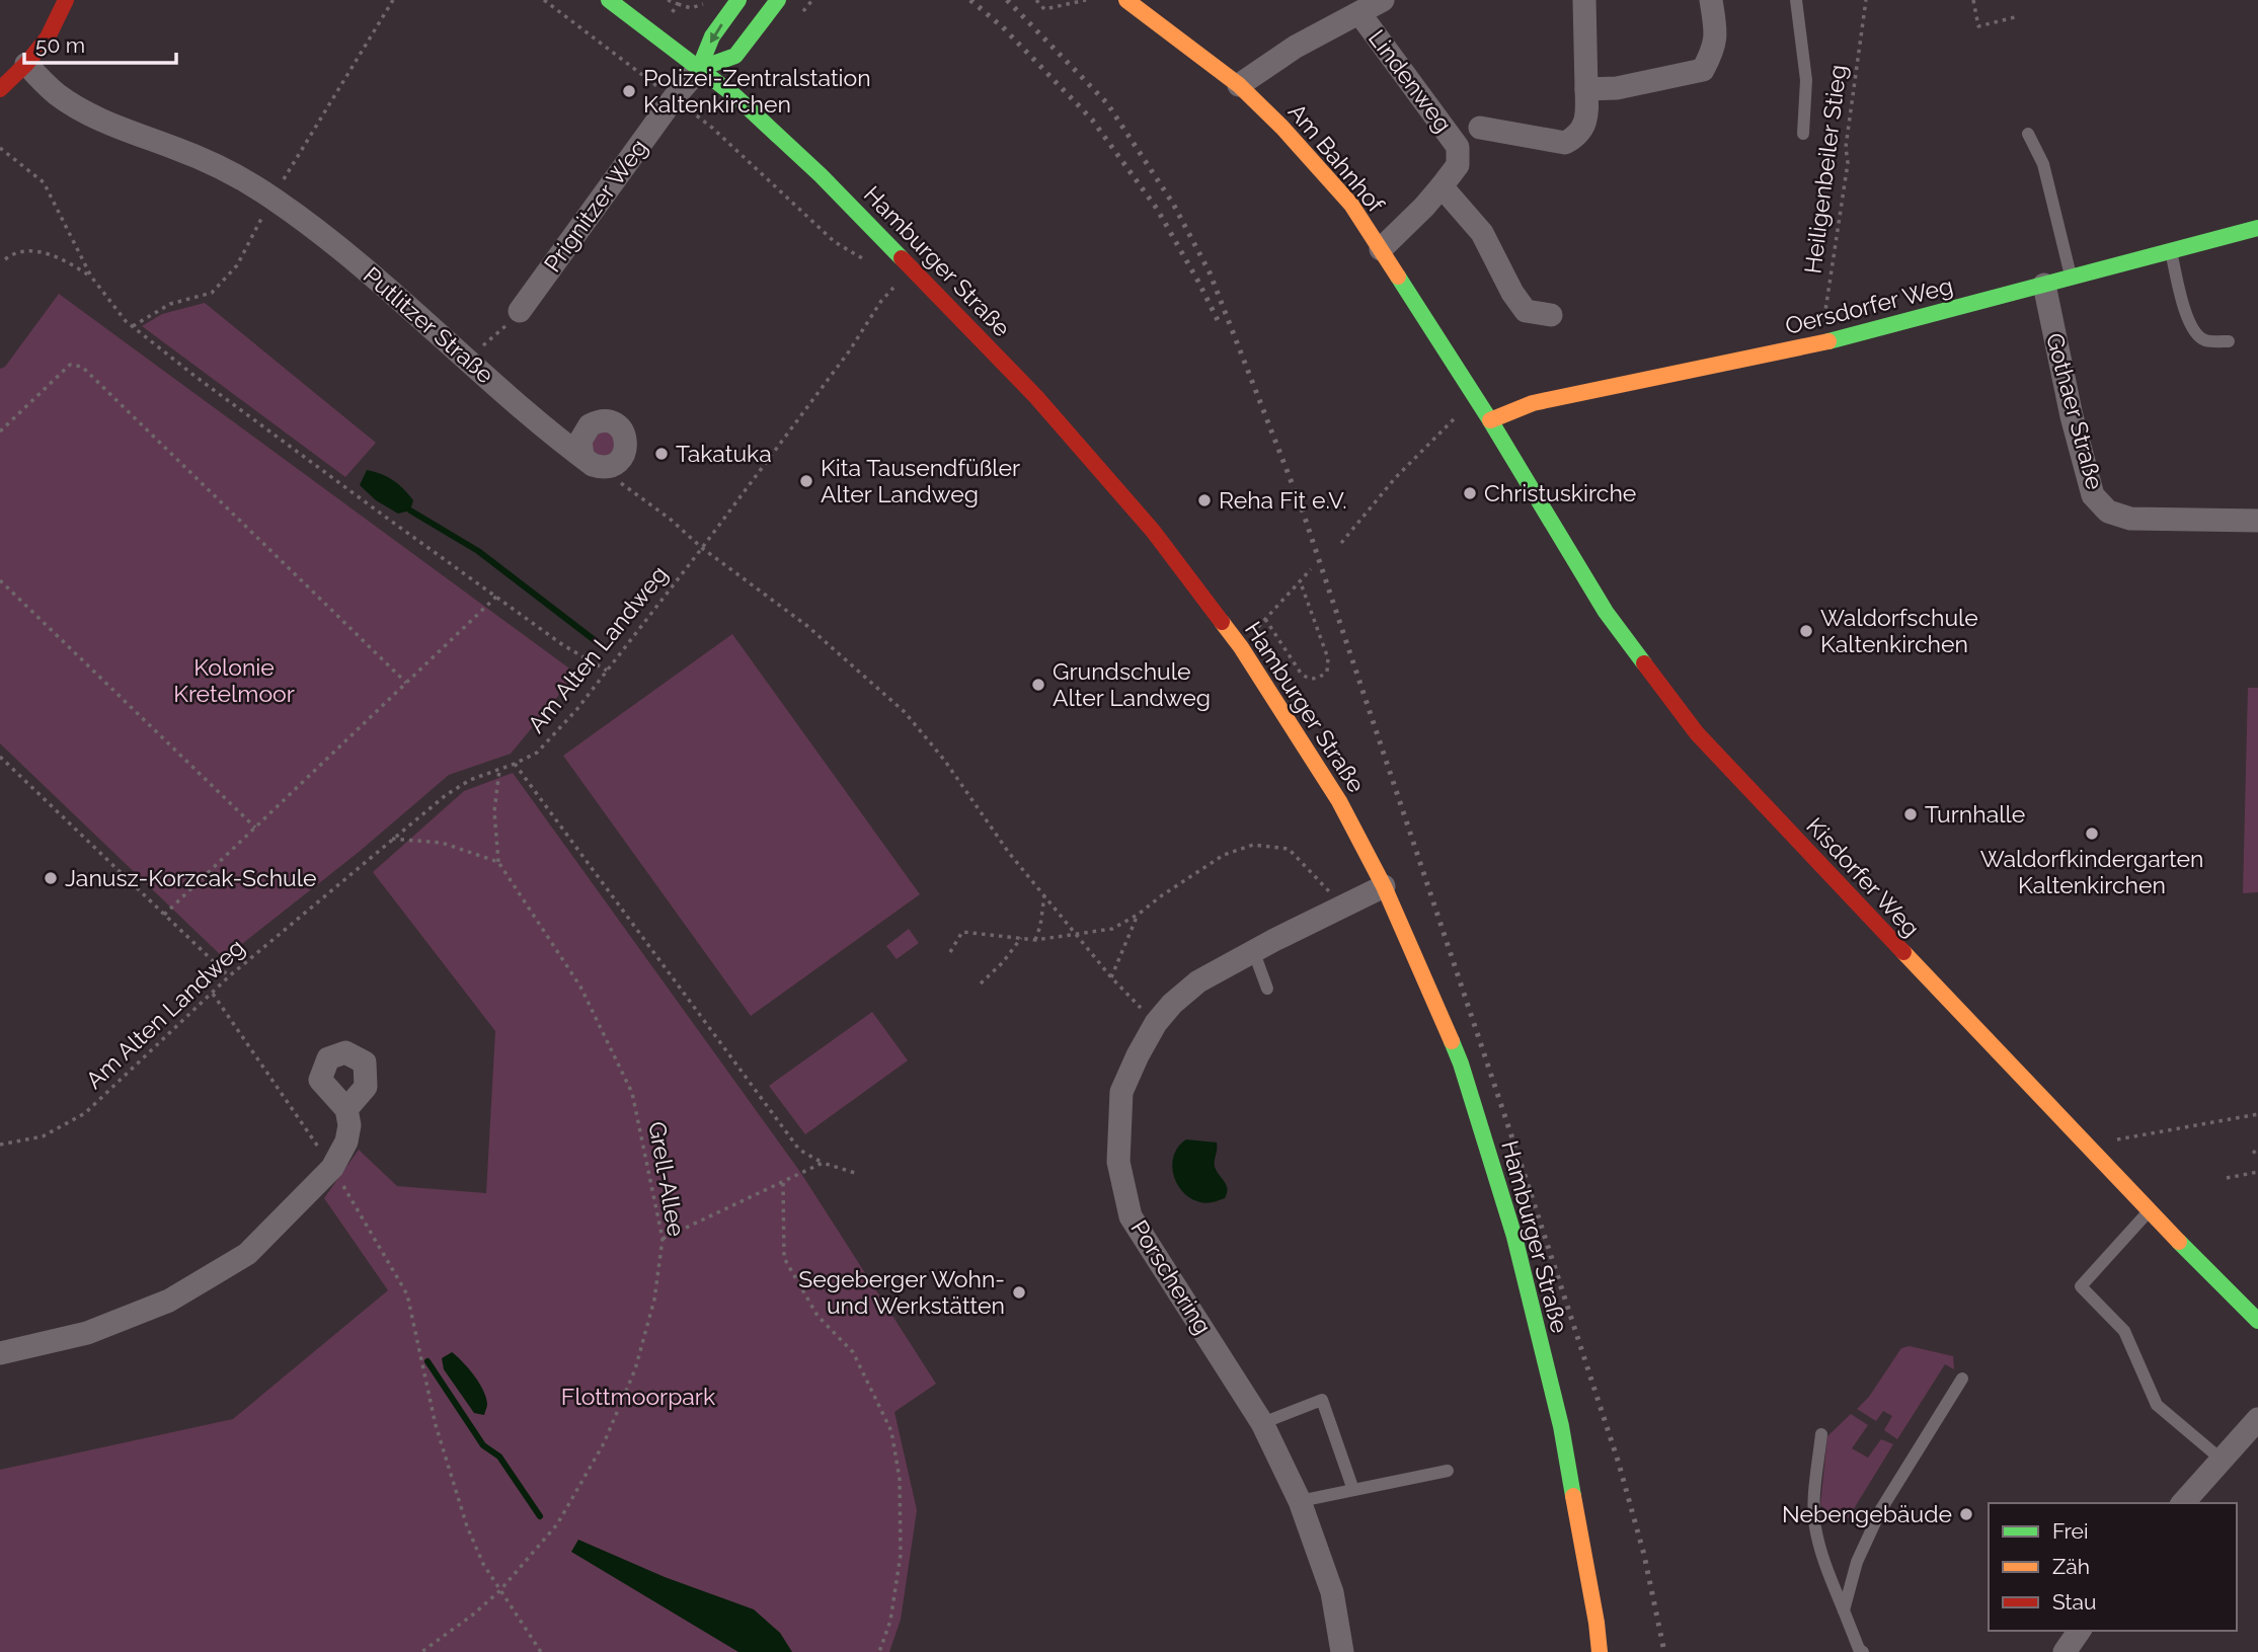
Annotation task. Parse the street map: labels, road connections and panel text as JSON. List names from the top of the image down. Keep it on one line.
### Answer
{"streets":{"street":["Lindenweg","Am Bahnhof","Prignitzer Weg","Hamburger Straße","Oersdorfer Weg","Putlitzer Straße","Gothaer Straße","Kisdorfer Weg","Porschering"],"path":["Heiligenbeiler Stieg","Am Alten Landweg","Grell-Allee"]},"crossings":[["Lindenweg","Am Bahnhof"],["Am Bahnhof","Oersdorfer Weg"],["Am Bahnhof","Kisdorfer Weg"],["Heiligenbeiler Stieg","Oersdorfer Weg"],["Prignitzer Weg","Hamburger Straße"],["Hamburger Straße","Am Alten Landweg"],["Hamburger Straße","Porschering"],["Oersdorfer Weg","Gothaer Straße"],["Oersdorfer Weg","Kisdorfer Weg"]],"parks":["Kolonie Kretelmoor","Flottmoorpark"],"places":["Polizei-Zentralstation Kaltenkirchen","Takatuka","Kita Tausendfüßler Alter Landweg","Christuskirche","Reha Fit e.V.","Waldorfschule Kaltenkirchen","Grundschule Alter Landweg","Turnhalle","Waldorfkindergarten Kaltenkirchen","Janusz-Korzcak-Schule","Segeberger Wohn- und Werkstätten","Nebengebäude"],"legend":["Frei","Zäh","Stau"],"scale_bar":"50 m"}
